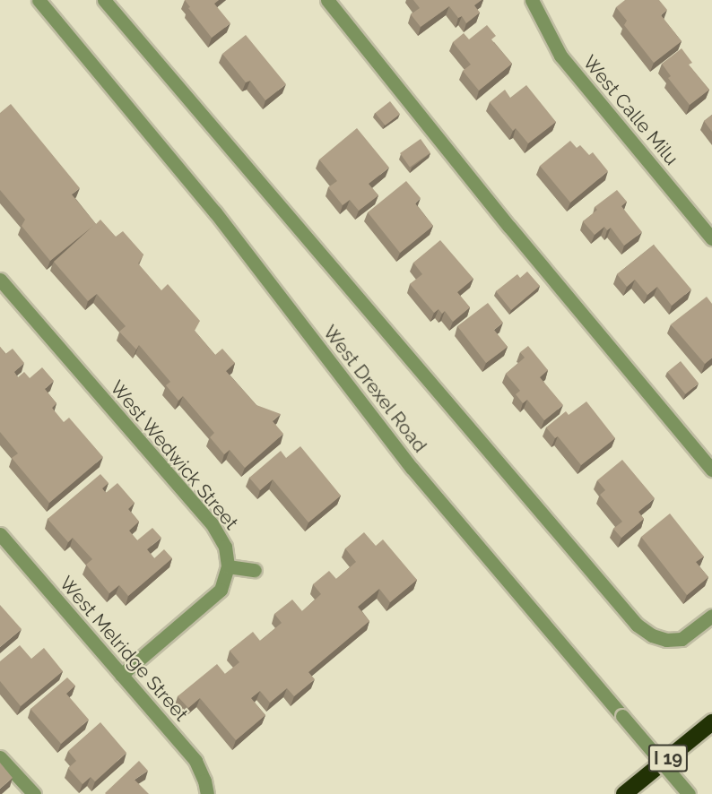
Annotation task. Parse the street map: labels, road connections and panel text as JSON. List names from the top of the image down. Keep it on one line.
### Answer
{"streets":{"highway":["I 19"],"street":["West Calle Milu","West Drexel Road","West Wedwick Street","West Melridge Street"]}}
